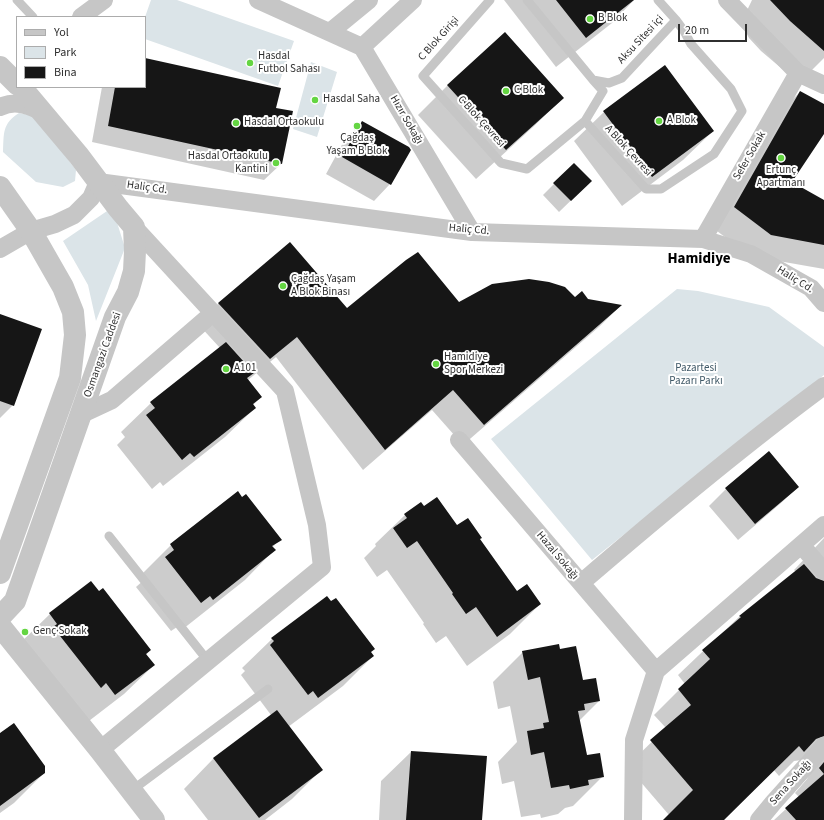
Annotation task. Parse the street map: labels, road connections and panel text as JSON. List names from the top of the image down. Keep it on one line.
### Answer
{"streets":{"street":["Hızır Sokağı","Sefer Sokak","Haliç Cd.","Osmangazi Caddesi","Hazal Sokağı","Sena Sokağı"],"lane":["C Blok Girişi","Aksu Sitesi içi","C Blok Çevresi","A Blok Çevresi"]},"crossings":[["C Blok Girişi","C Blok Çevresi"],["Aksu Sitesi içi","A Blok Çevresi"],["Hızır Sokağı","Haliç Cd."],["C Blok Çevresi","A Blok Çevresi"],["Sefer Sokak","Haliç Cd."]],"districts":["Hamidiye"],"parks":["Pazartesi Pazarı Parkı"],"places":["B Blok","Hasdal Futbol Sahası","C Blok","Hasdal Saha","A Blok","Hasdal Ortaokulu","Çağdaş Yaşam B Blok","Ertunç Apartmanı","Hasdal Ortaokulu Kantini","Çağdaş Yaşam A Blok Binası","Hamidiye Spor Merkezi","A101","Genç Sokak"],"legend":["Yol","Park","Bina"],"scale_bar":"20 m"}
